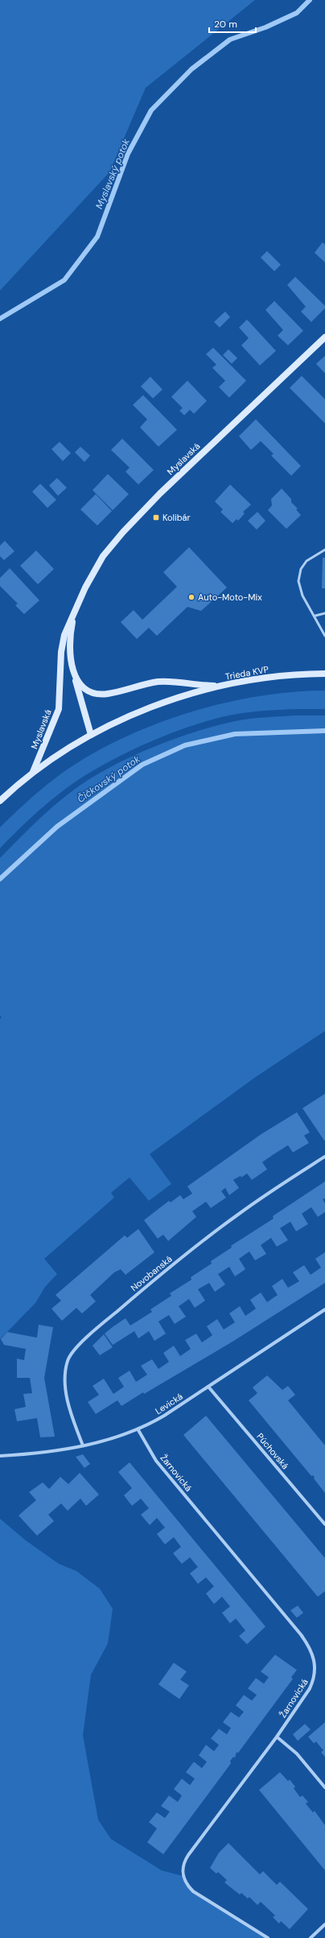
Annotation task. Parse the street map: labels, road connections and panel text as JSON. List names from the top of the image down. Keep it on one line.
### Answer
{"streets":{"street":["Myslavská","Trieda KVP","Novobanská","Levická","Púchovská","Žarnovická"]},"crossings":[["Myslavská","Trieda KVP"],["Novobanská","Levická"],["Levická","Púchovská"],["Levická","Žarnovická"]],"water":["Myslavský potok","Čičkovský potok"],"places":{"transit":["Kolibár"],"other":["Auto-Moto-Mix"]},"scale_bar":"20 m"}
